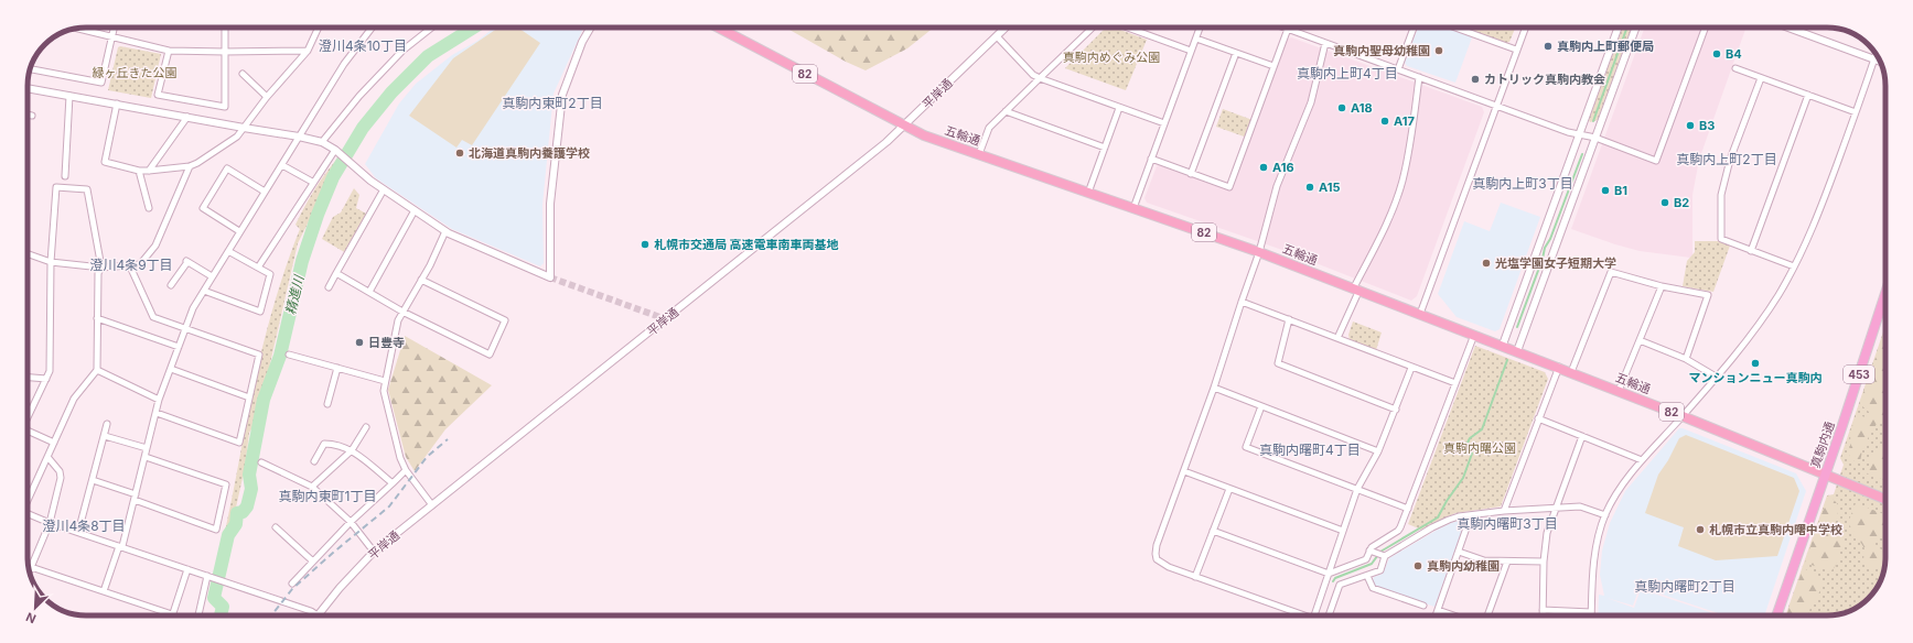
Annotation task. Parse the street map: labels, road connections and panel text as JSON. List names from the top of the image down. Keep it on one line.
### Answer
{"streets":{"highway":["453","真駒内通"],"main road":["82","五輪通"],"street":["平岸通"]},"crossings":[["平岸通","五輪通"],["五輪通","真駒内通"]],"districts":["澄川4条10丁目","真駒内上町4丁目","真駒内東町2丁目","真駒内上町2丁目","真駒内上町3丁目","澄川4条9丁目","真駒内曙町4丁目","真駒内東町1丁目","真駒内曙町3丁目","澄川4条8丁目","真駒内曙町2丁目"],"water":["精進川"],"parks":["真駒内めぐみ公園","緑ヶ丘きた公園","真駒内曙公園"],"places":["真駒内上町郵便局","真駒内聖母幼稚園","B4","カトリック真駒内教会","A18","A17","B3","北海道真駒内養護学校","A16","A15","B1","B2","札幌市交通局 高速電車南車両基地","光塩学園女子短期大学","日豊寺","マンションニュー真駒内","札幌市立真駒内曙中学校","真駒内幼稚園"],"north":"bottom left"}
